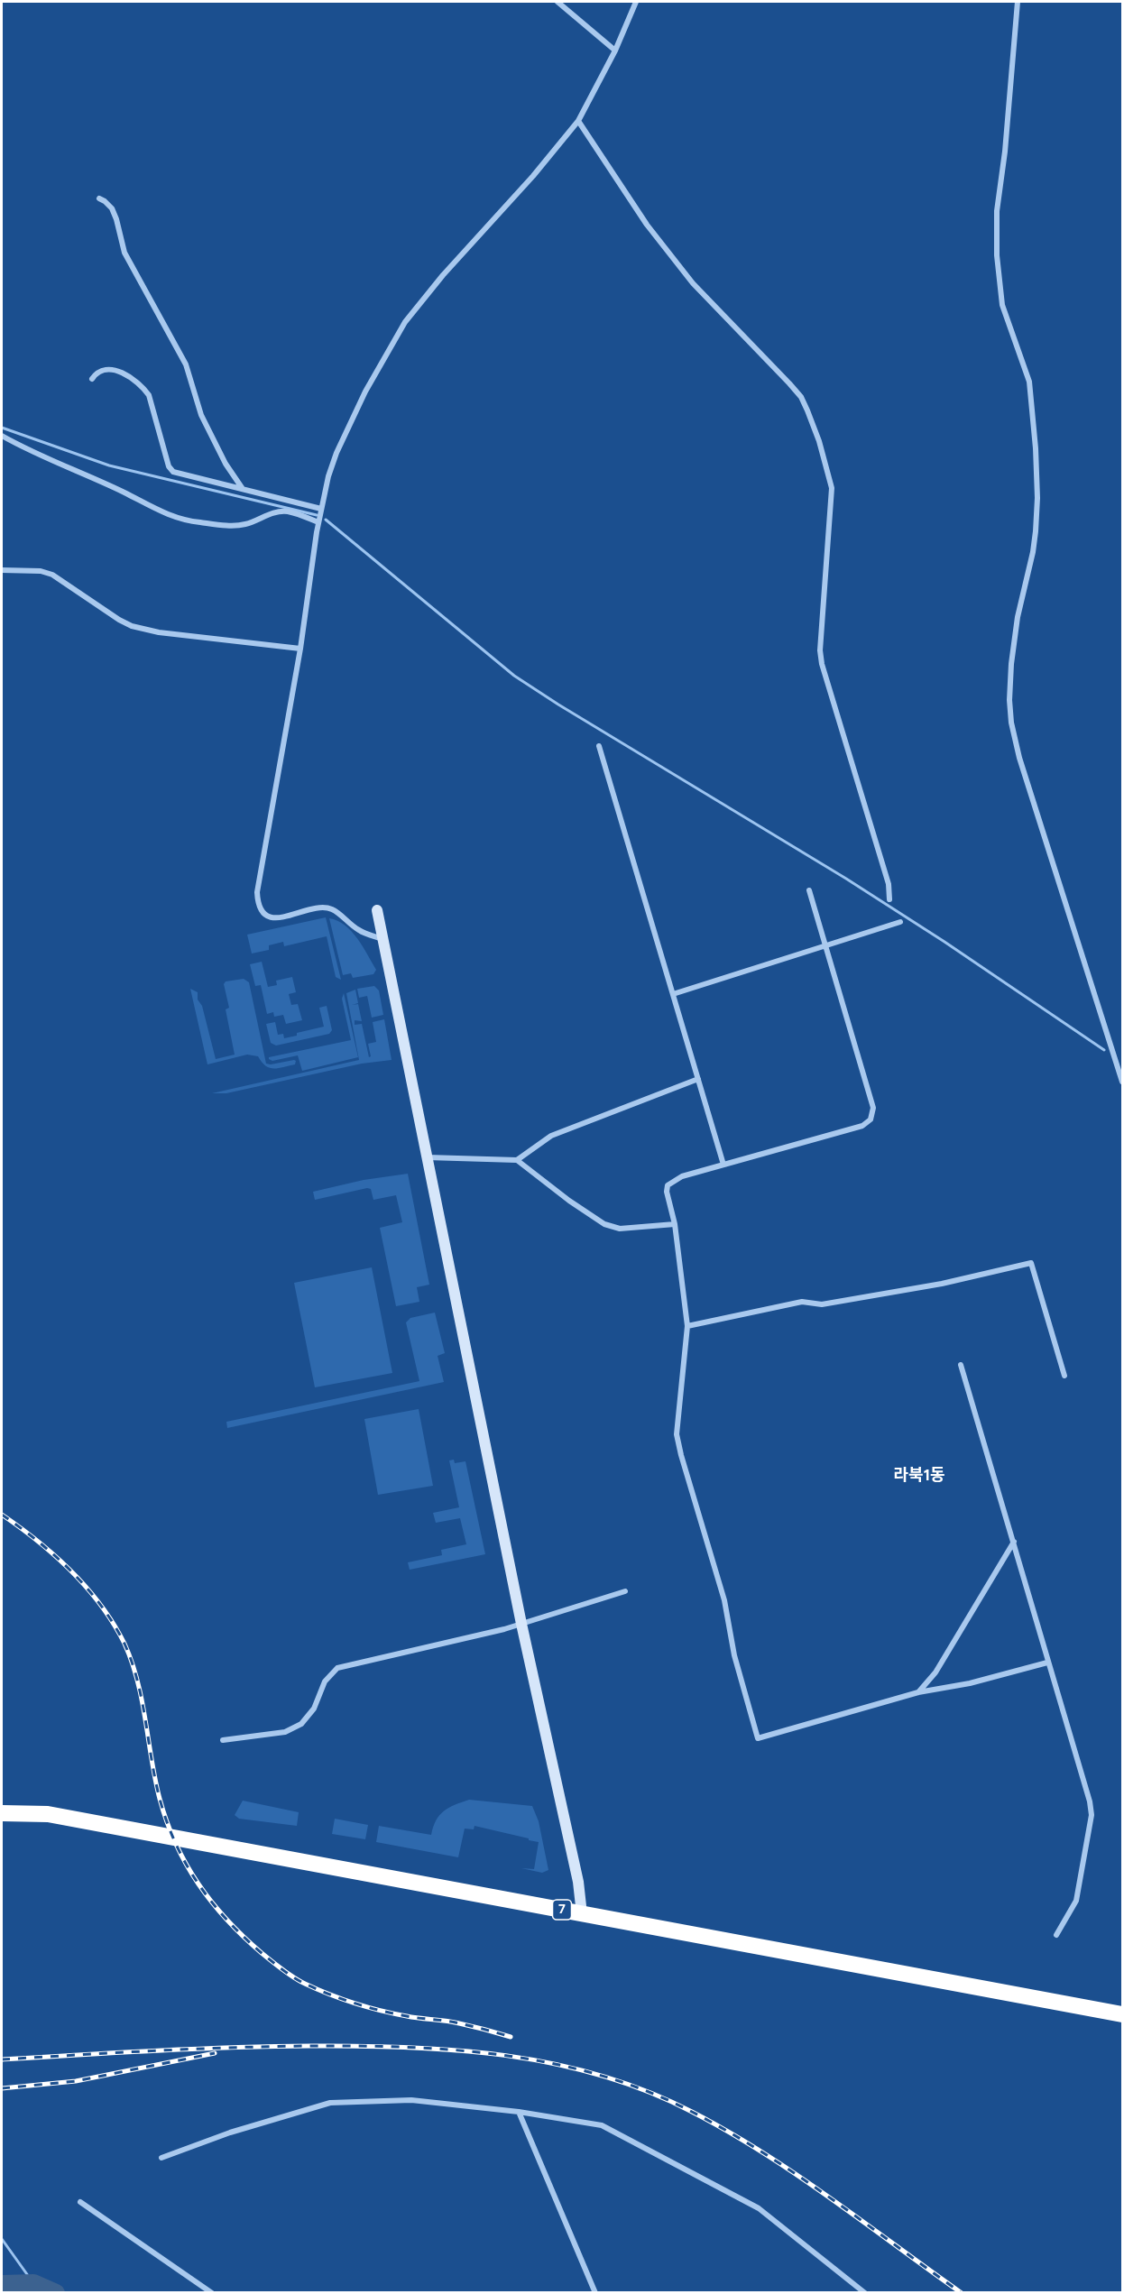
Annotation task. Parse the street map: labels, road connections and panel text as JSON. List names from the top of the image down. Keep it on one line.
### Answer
{"streets":{"highway":["7"]},"districts":["라북1동"]}
